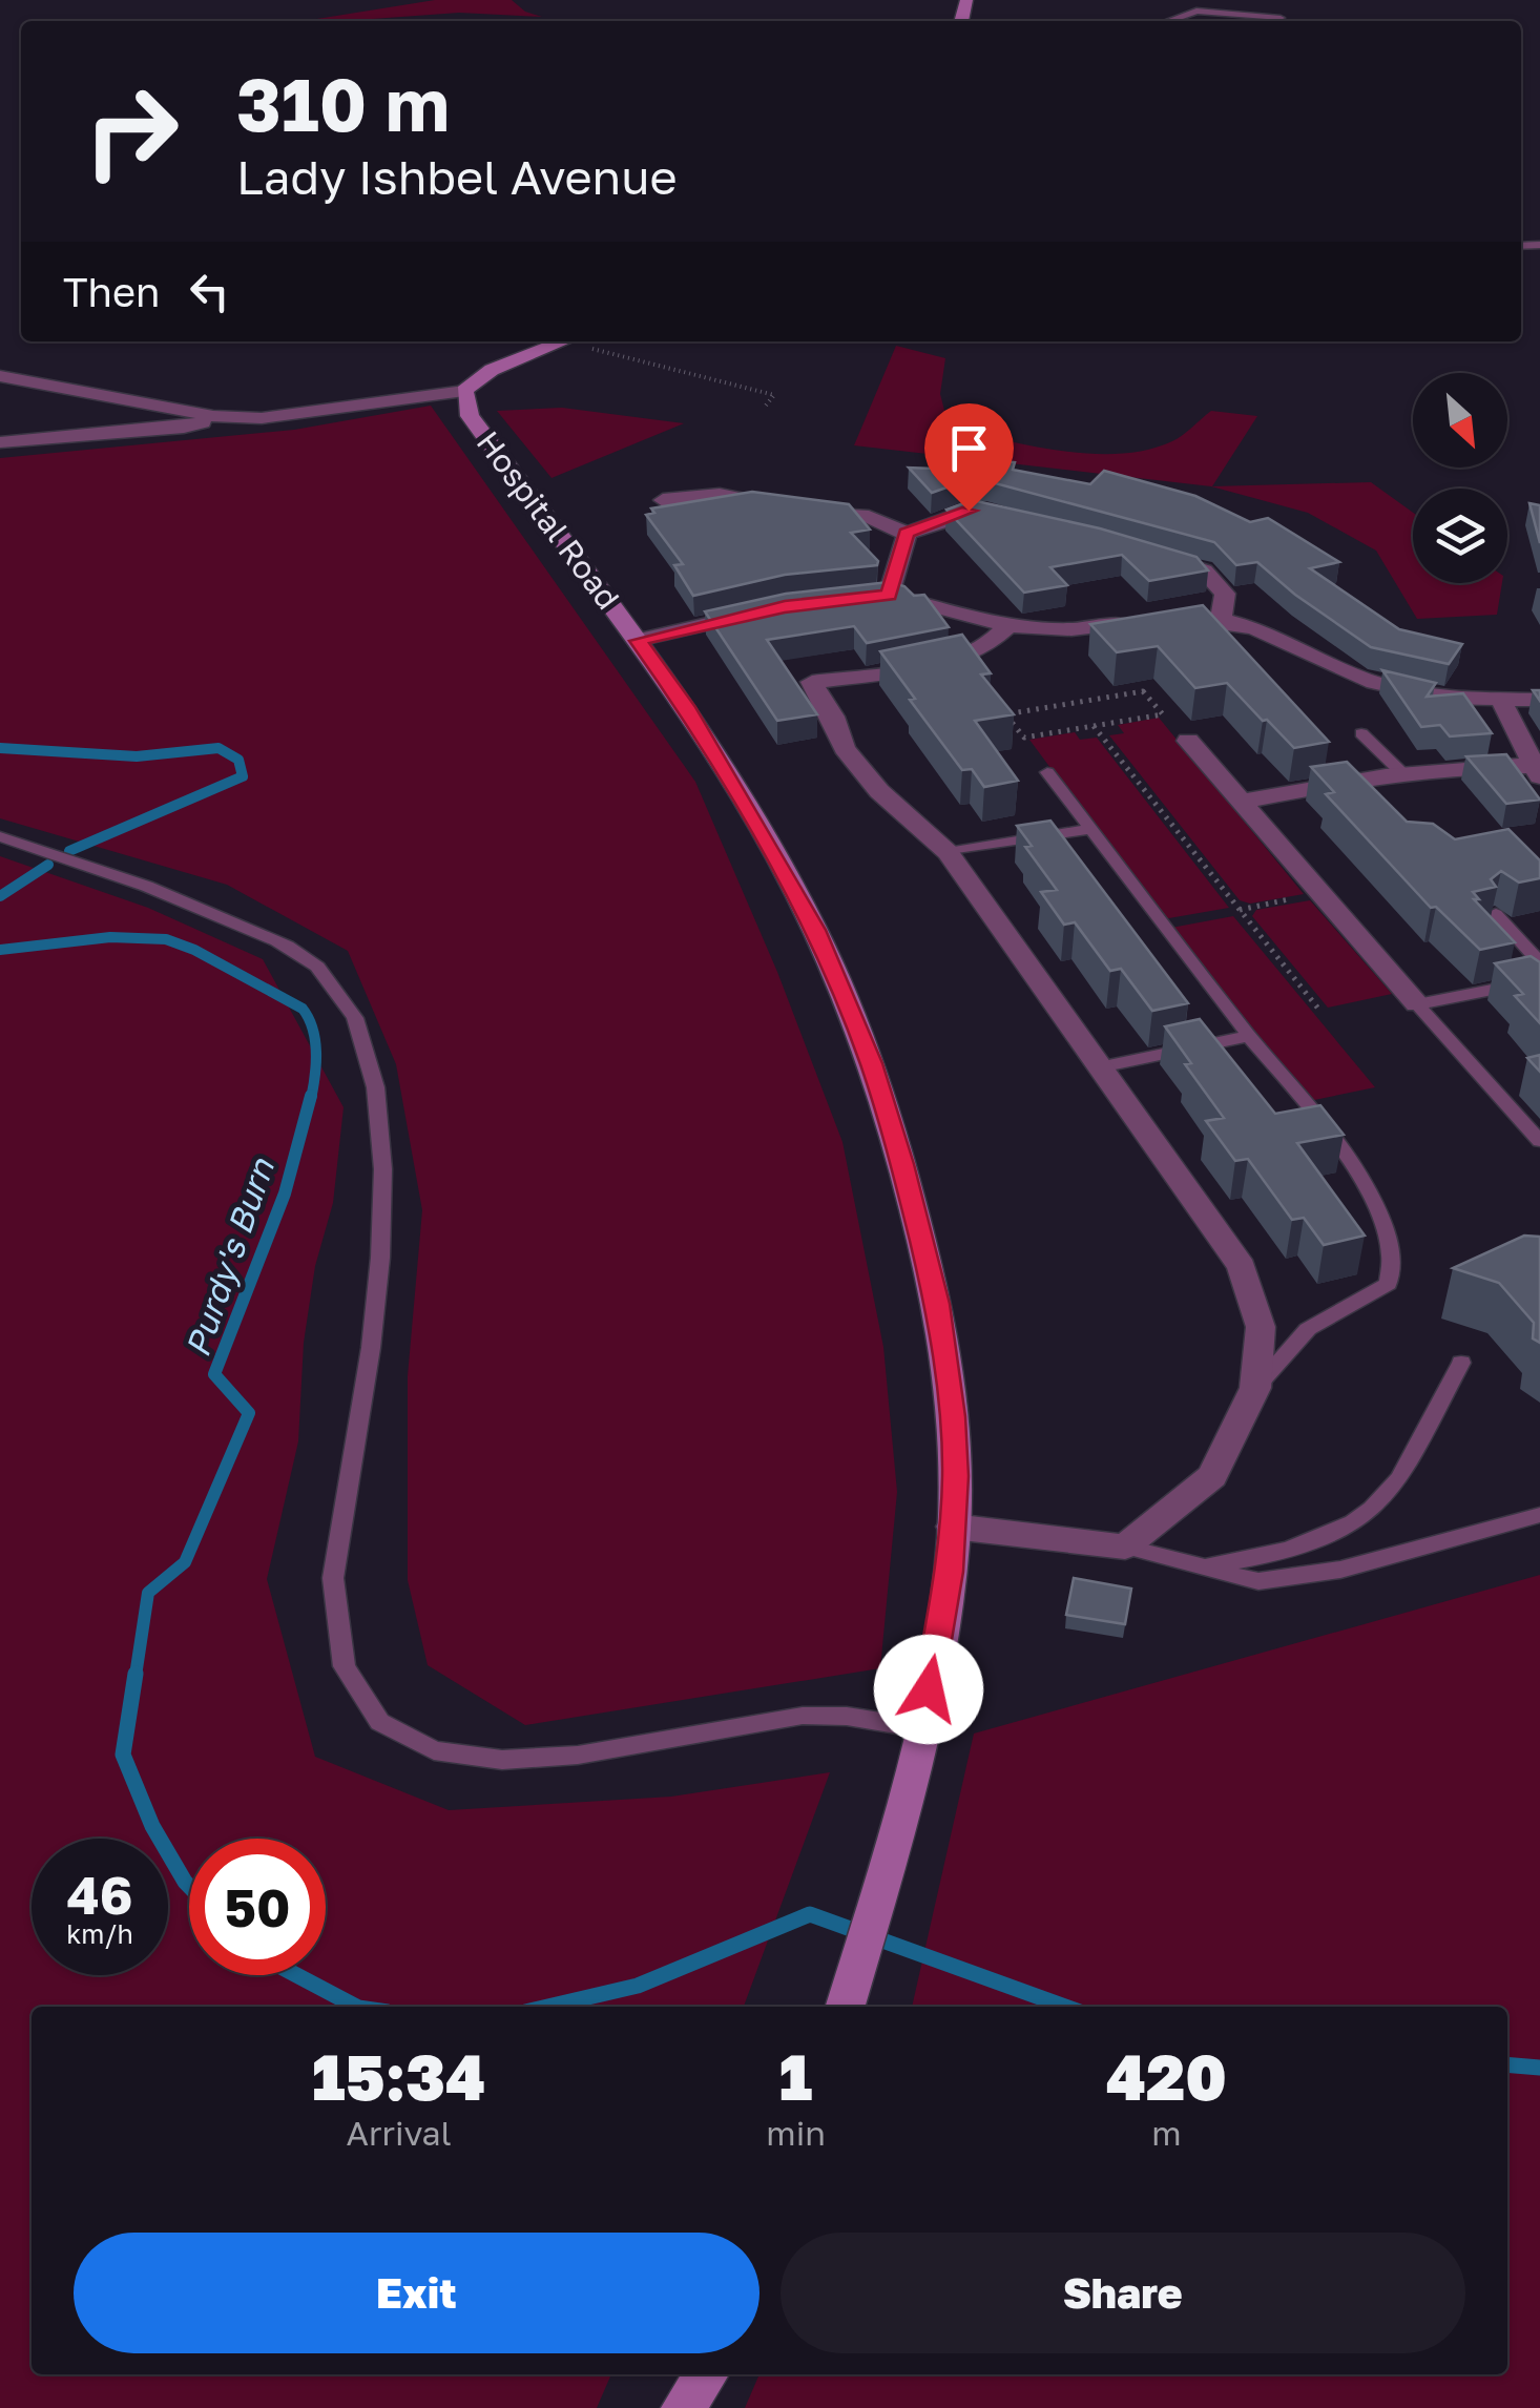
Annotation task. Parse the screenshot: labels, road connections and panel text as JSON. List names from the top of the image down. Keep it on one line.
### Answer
{"streets":{"main road":["Hospital Road"]},"water":["Purdy's Burn"],"north":"bottom right","page":{"turn":["310 m","Lady Ishbel Avenue"],"then":"Then","speed":"46 km/h","limit":"50","eta":["15:34","Arrival","1","min","420","m"],"buttons":["Exit","Share"]}}
